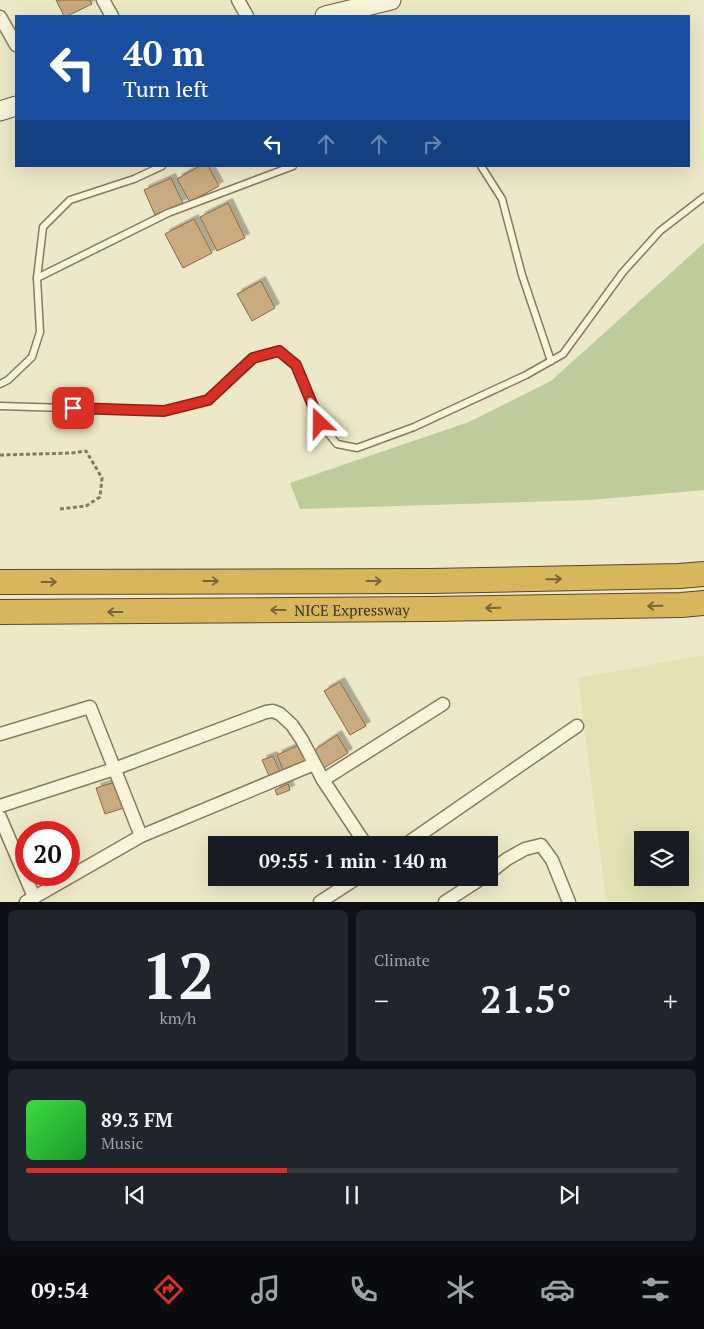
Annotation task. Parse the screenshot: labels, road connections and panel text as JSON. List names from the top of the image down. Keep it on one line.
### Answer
{"streets":{"highway":["NICE Expressway"]},"page":{"turn":["40 m","Turn left"],"limit":"20","trip":"09:55 · 1 min · 140 m","tile":[["12","km/h"],"Climate"],"heat":["−","21.5°","+"],"song":["89.3 FM","Music"],"tabs":"09:54"}}
